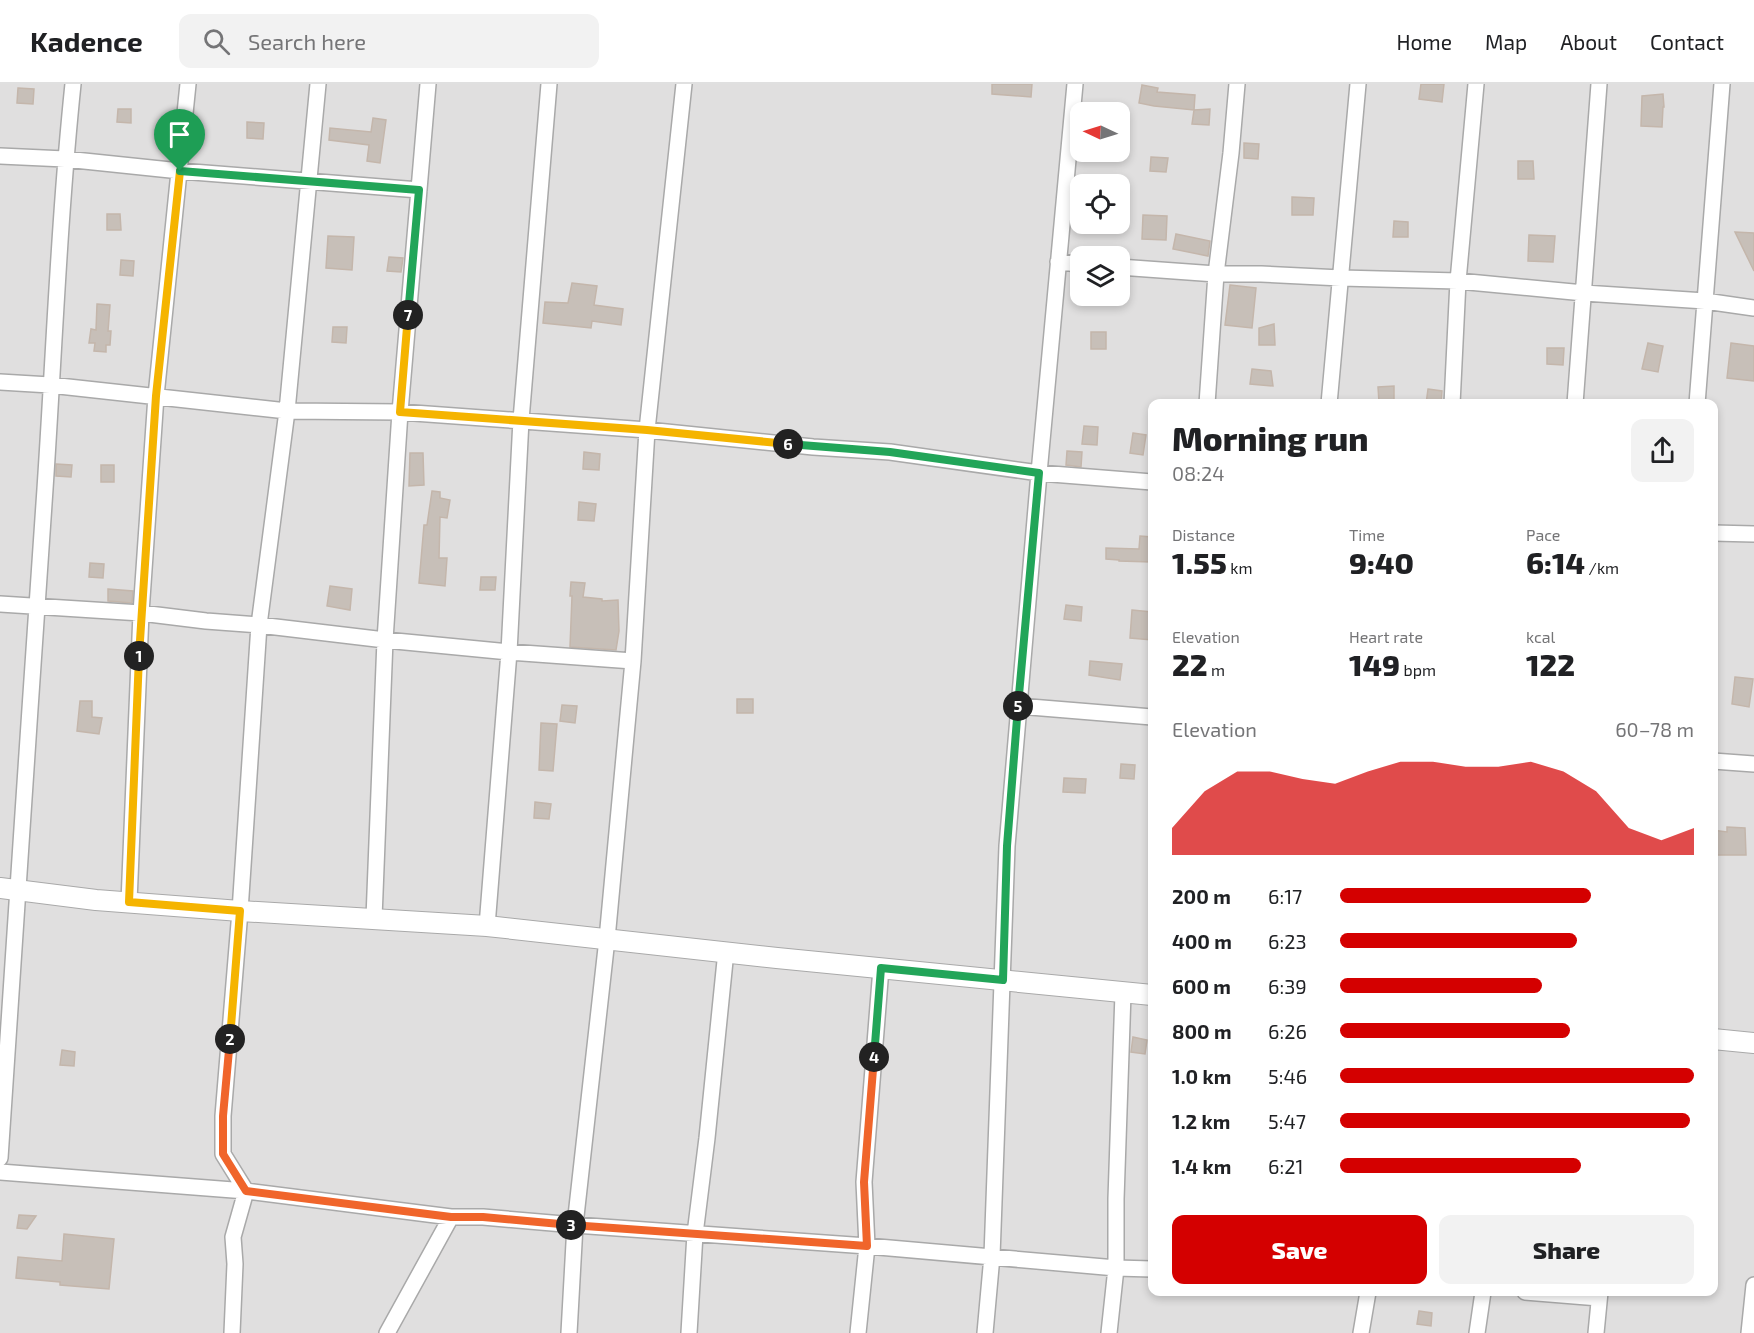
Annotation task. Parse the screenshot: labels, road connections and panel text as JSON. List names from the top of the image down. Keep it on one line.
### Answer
{"north":"left","page":{"header":"Kadence","search":"Search here","nav":["Home","Map","About","Contact"],"pins":["7","6","1","5","2","4","3"],"heading":["Morning run","08:24"],"stats":[["Distance","1.55 km"],["Time","9:40"],["Pace","6:14 /km"],["Elevation","22 m"],["Heart rate","149 bpm"],["kcal","122"]],"chart":["Elevation","60–78 m"],"list":[{"name":"200 m","note":"6:17"},{"name":"400 m","note":"6:23"},{"name":"600 m","note":"6:39"},{"name":"800 m","note":"6:26"},{"name":"1.0 km","note":"5:46"},{"name":"1.2 km","note":"5:47"},{"name":"1.4 km","note":"6:21"}],"buttons":["Save","Share"]}}
